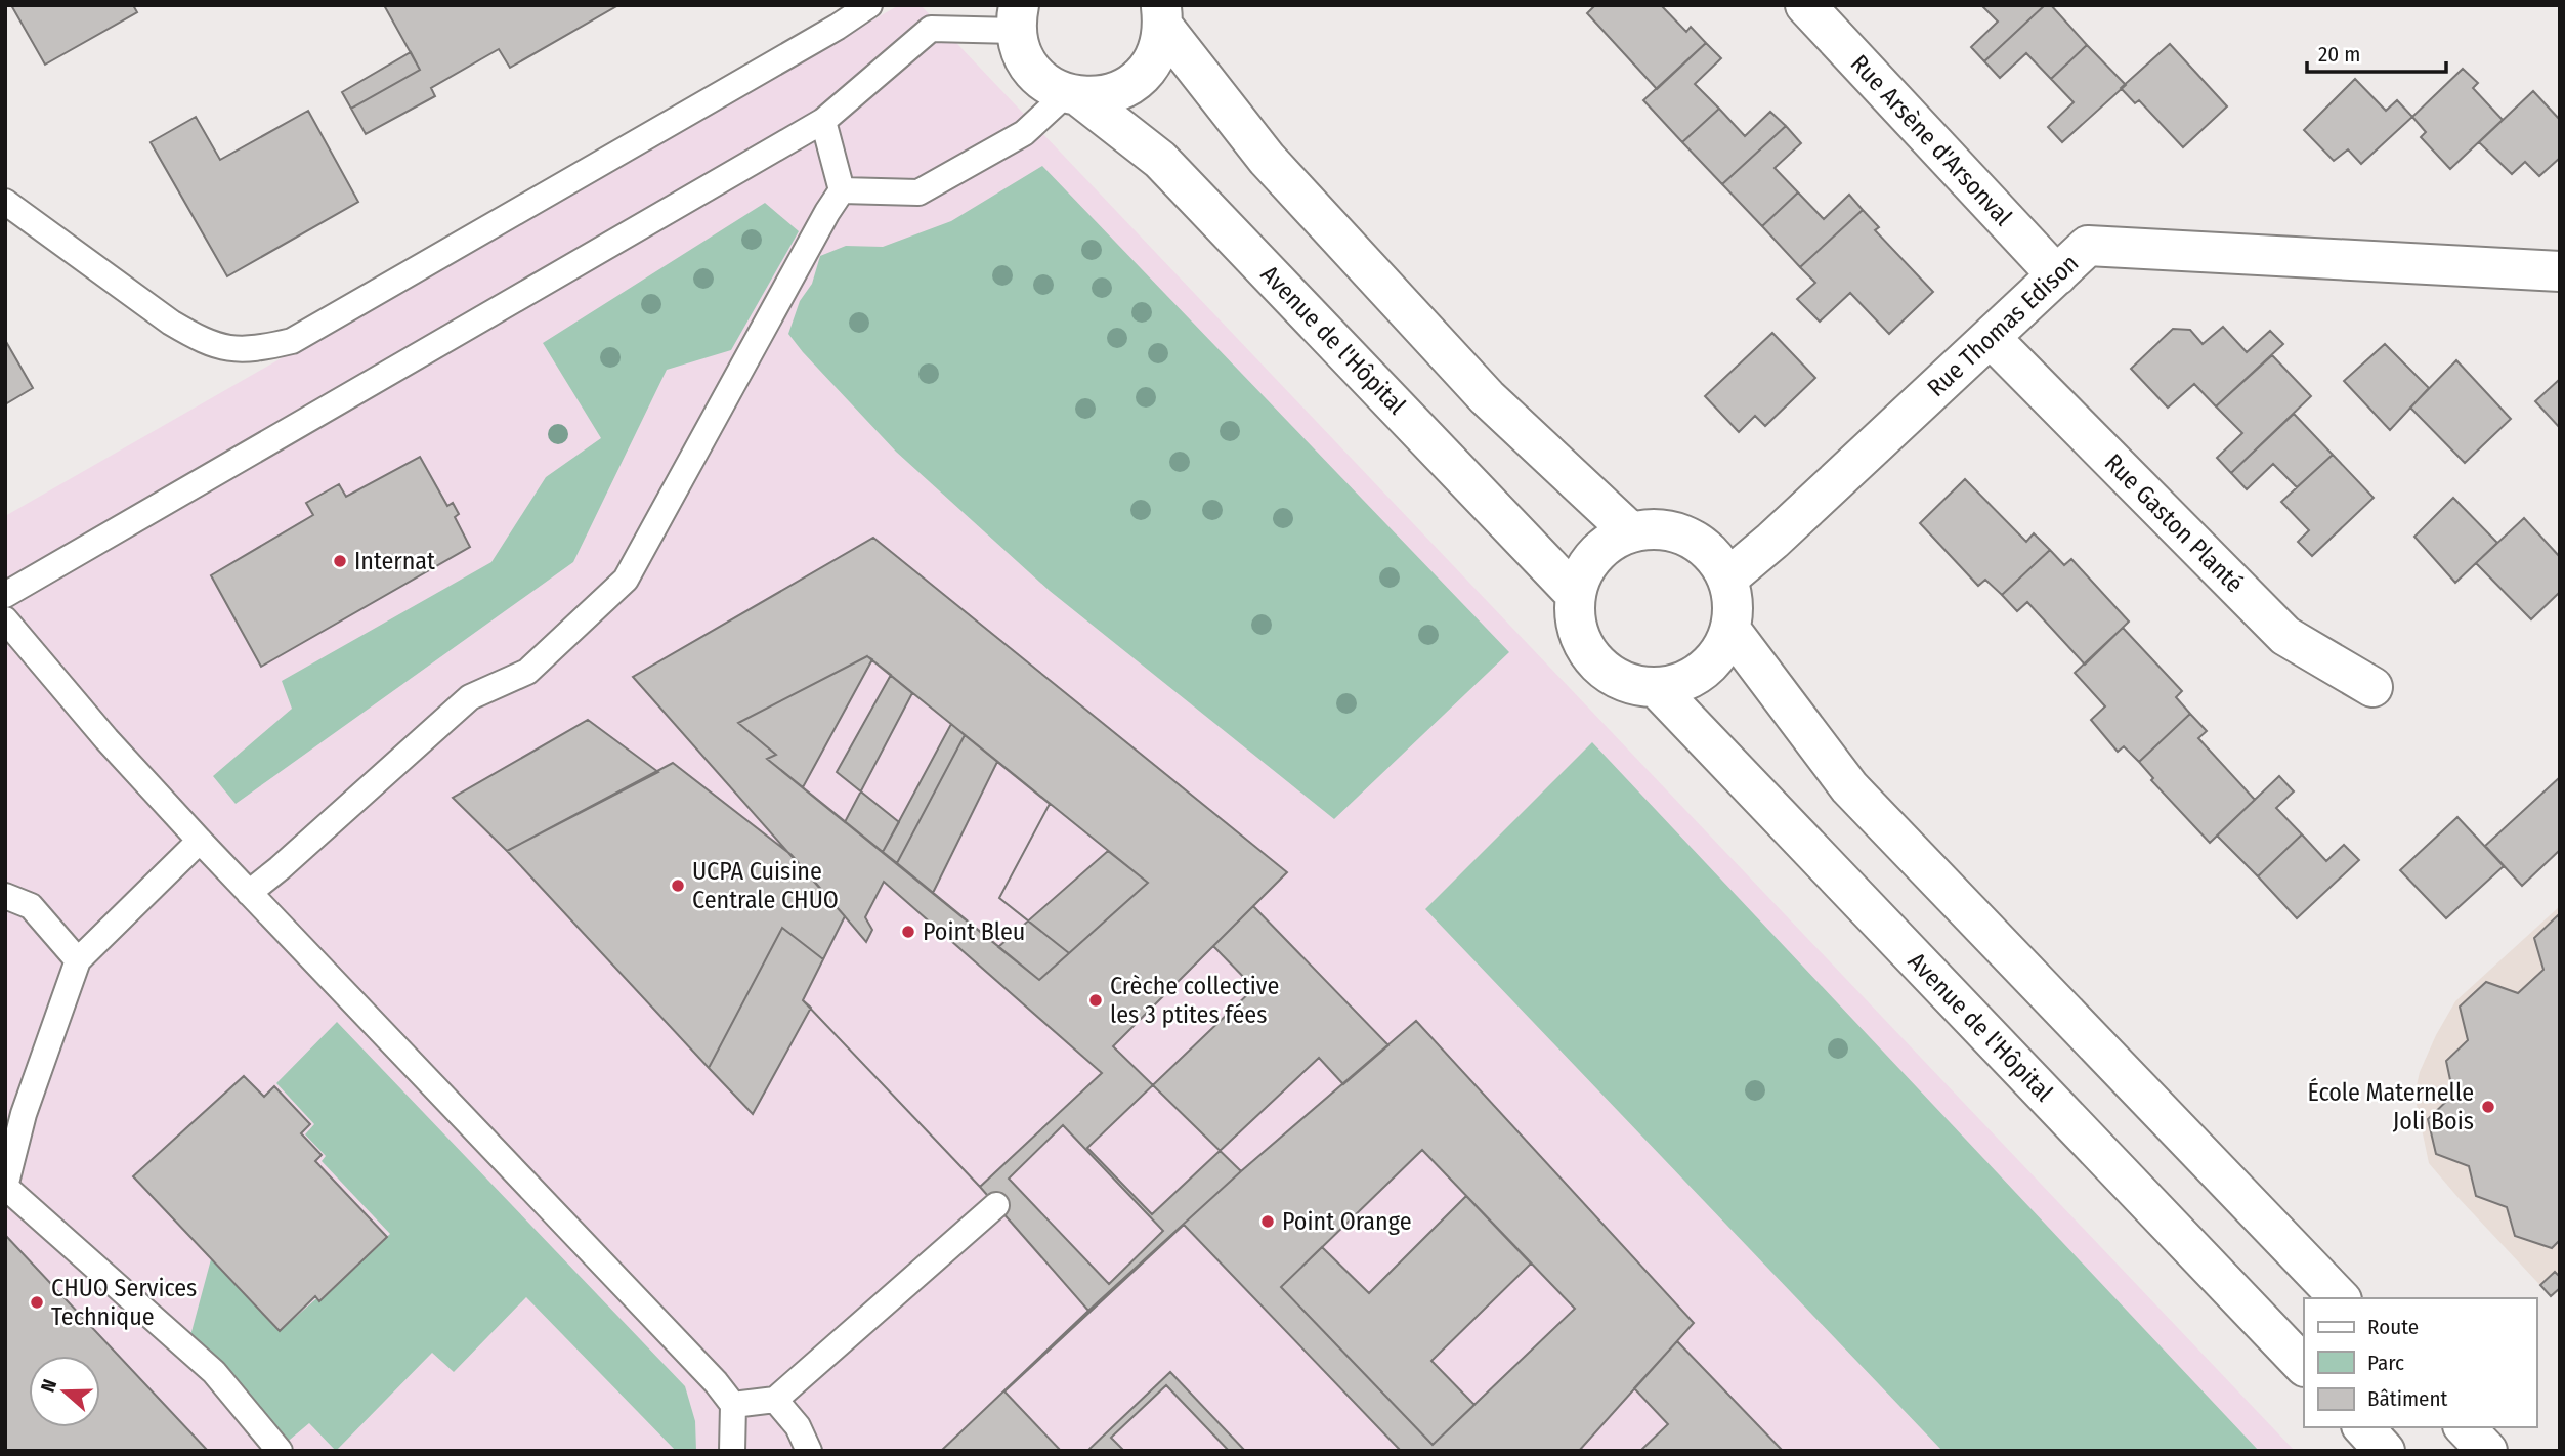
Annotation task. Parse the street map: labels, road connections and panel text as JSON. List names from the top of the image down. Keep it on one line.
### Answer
{"streets":{"street":["Rue Arsène d'Arsonval","Rue Thomas Edison","Avenue de l'Hôpital","Rue Gaston Planté"]},"crossings":[["Rue Arsène d'Arsonval","Rue Thomas Edison"],["Rue Thomas Edison","Avenue de l'Hôpital"],["Rue Thomas Edison","Rue Gaston Planté"]],"places":["Internat","UCPA Cuisine Centrale CHUO","Point Bleu","Crèche collective les 3 ptites fées","École Maternelle Joli Bois","Point Orange","CHUO Services Technique"],"legend":["Route","Parc","Bâtiment"],"scale_bar":"20 m","north":"left"}
